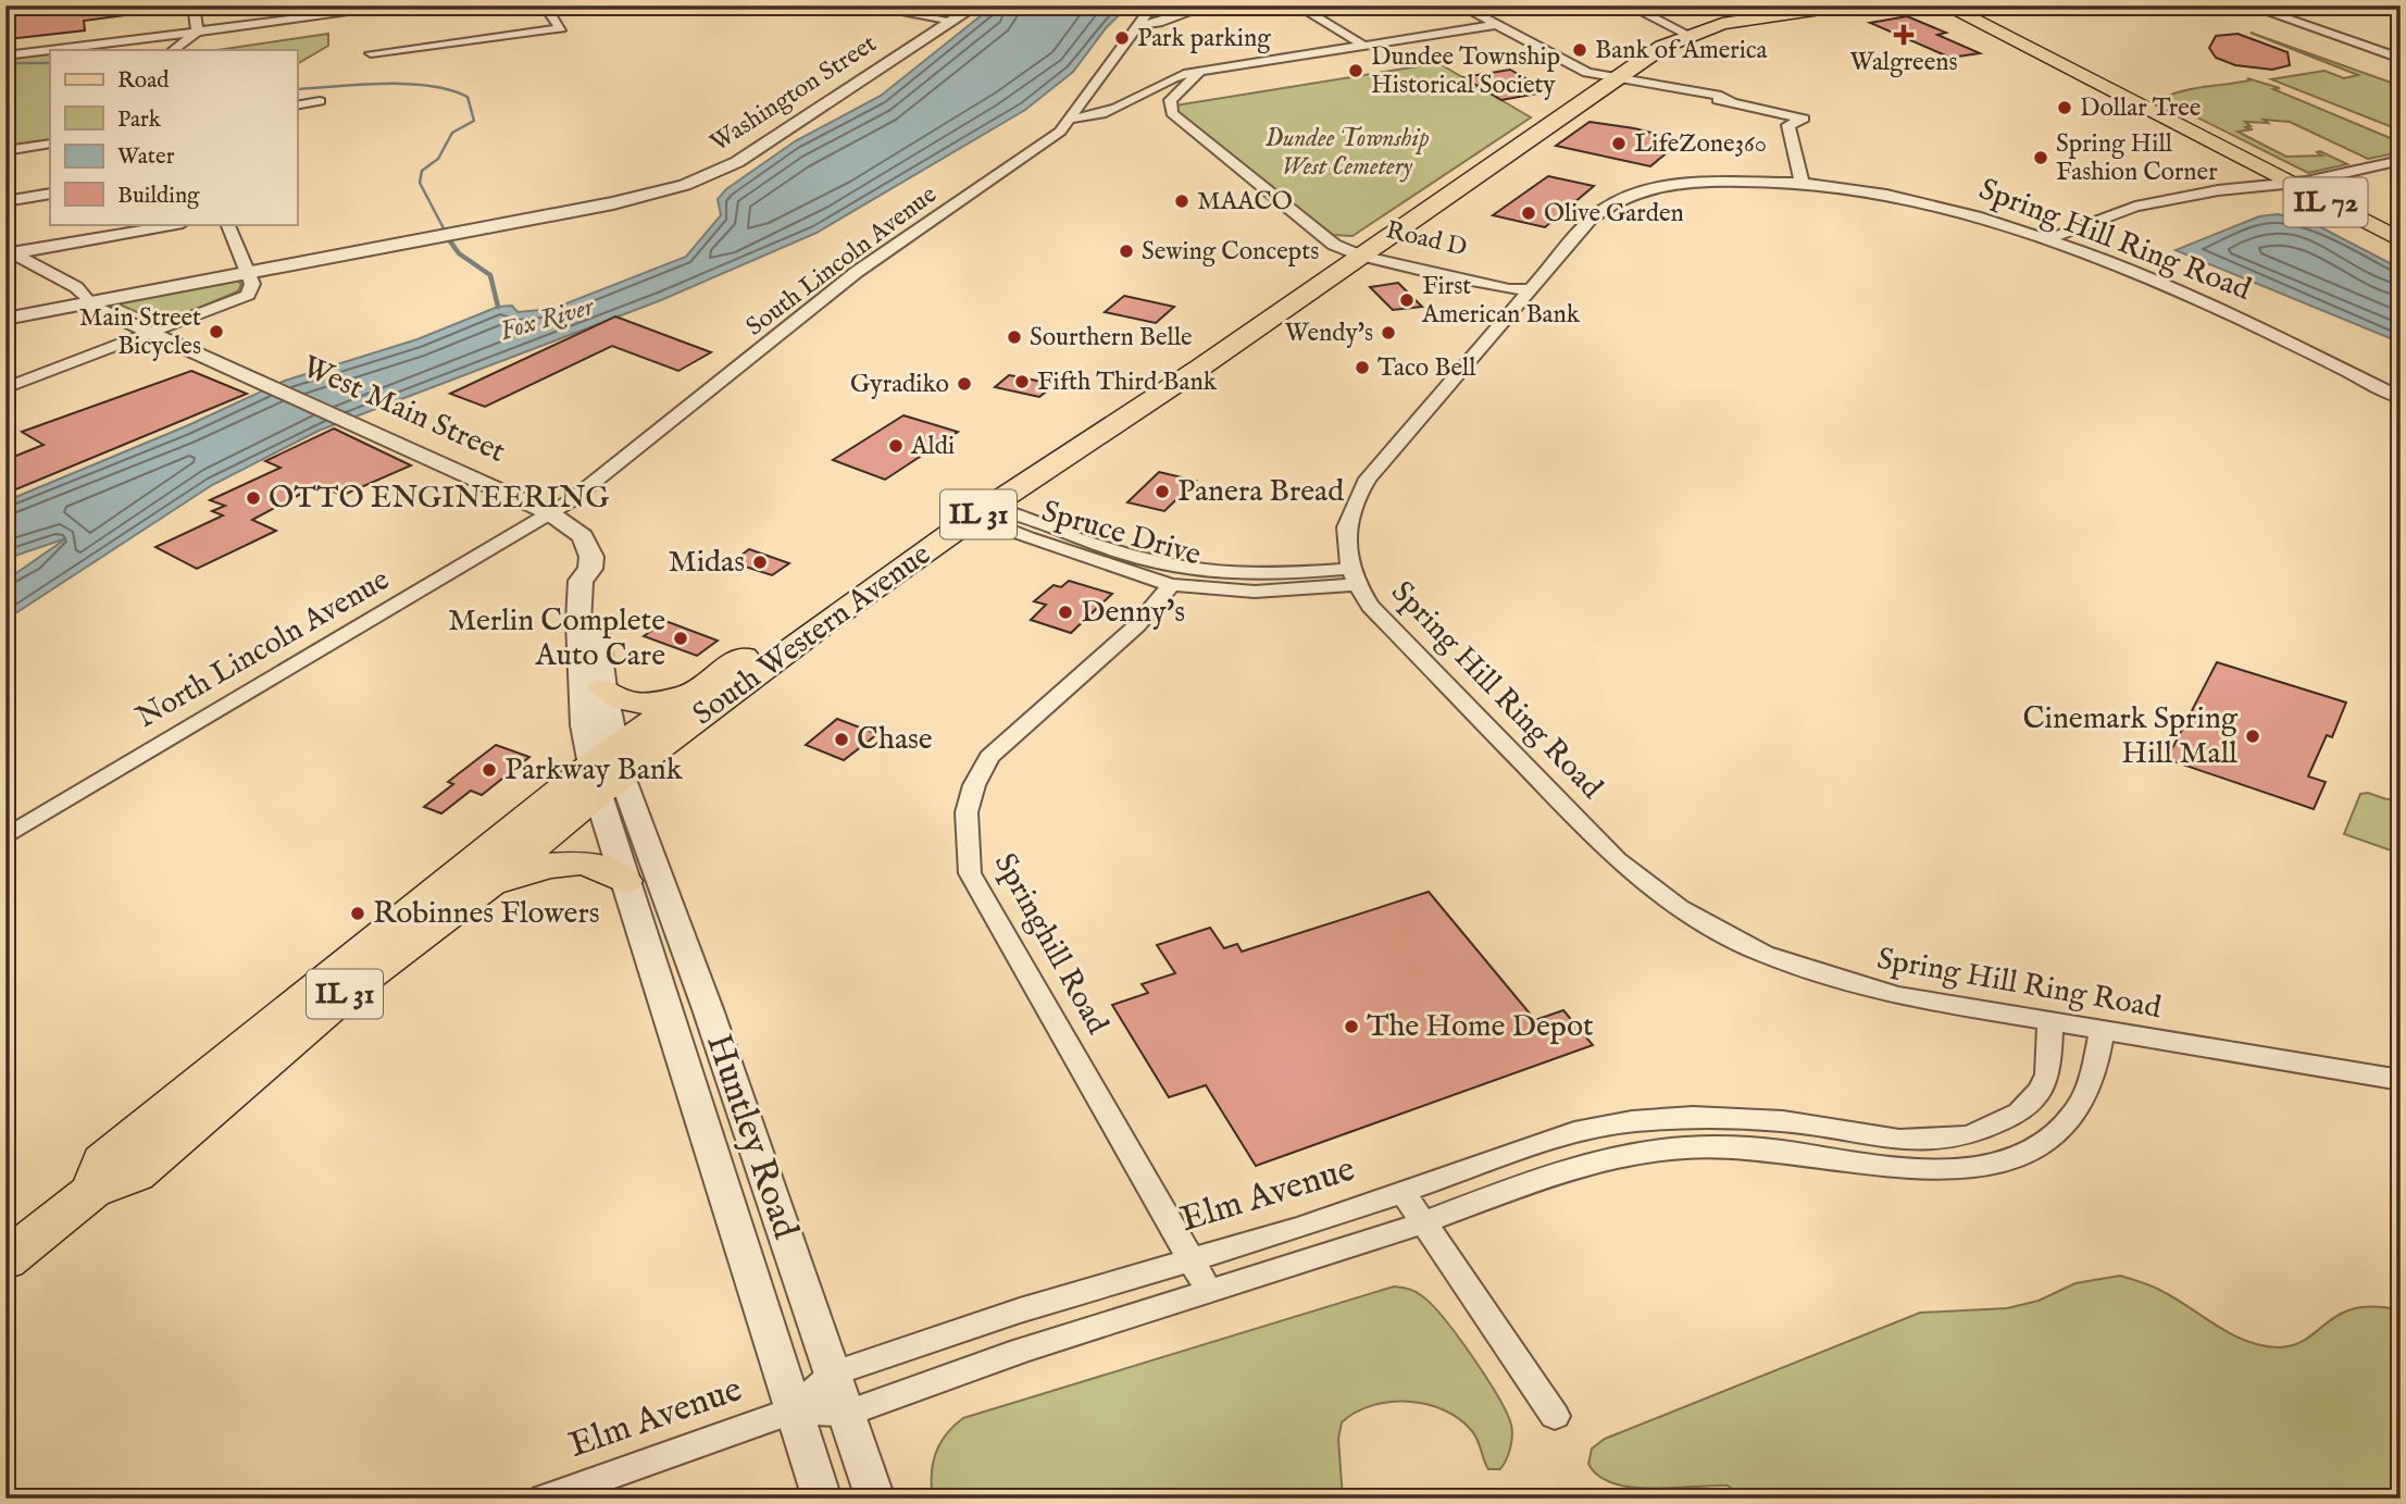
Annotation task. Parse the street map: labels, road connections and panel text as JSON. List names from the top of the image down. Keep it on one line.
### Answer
{"streets":{"main road":["IL 72","IL 31","South Western Avenue"],"street":["Washington Street","Road D","Spring Hill Ring Road","South Lincoln Avenue","West Main Street","Spruce Drive","North Lincoln Avenue","Springhill Road","Huntley Road","Elm Avenue"]},"crossings":[["Washington Street","West Main Street"],["Road D","Spring Hill Ring Road"],["Road D","IL 31"],["Road D","South Western Avenue"],["Spring Hill Ring Road","Spruce Drive"],["Spring Hill Ring Road","Elm Avenue"],["South Lincoln Avenue","West Main Street"],["South Lincoln Avenue","North Lincoln Avenue"],["West Main Street","IL 31"],["West Main Street","South Western Avenue"],["West Main Street","North Lincoln Avenue"],["West Main Street","Huntley Road"],["IL 31","South Western Avenue"],["IL 31","Huntley Road"],["Spruce Drive","South Western Avenue"],["Spruce Drive","Springhill Road"],["South Western Avenue","Huntley Road"],["Springhill Road","Elm Avenue"],["Huntley Road","Elm Avenue"]],"water":["Fox River"],"parks":["Dundee Township West Cemetery"],"places":{"health":["Walgreens"],"other":["Park parking","Bank of America","Dundee Township Historical Society","Dollar Tree","LifeZone360","Spring Hill Fashion Corner","MAACO","Olive Garden","Sewing Concepts","First American Bank","Main Street Bicycles","Wendy's","Sourthern Belle","Taco Bell","Fifth Third Bank","Gyradiko","Aldi","Panera Bread","OTTO ENGINEERING","Midas","Denny's","Merlin Complete Auto Care","Cinemark Spring Hill Mall","Chase","Parkway Bank","Robinnes Flowers","The Home Depot"]},"legend":["Road","Park","Water","Building"]}
